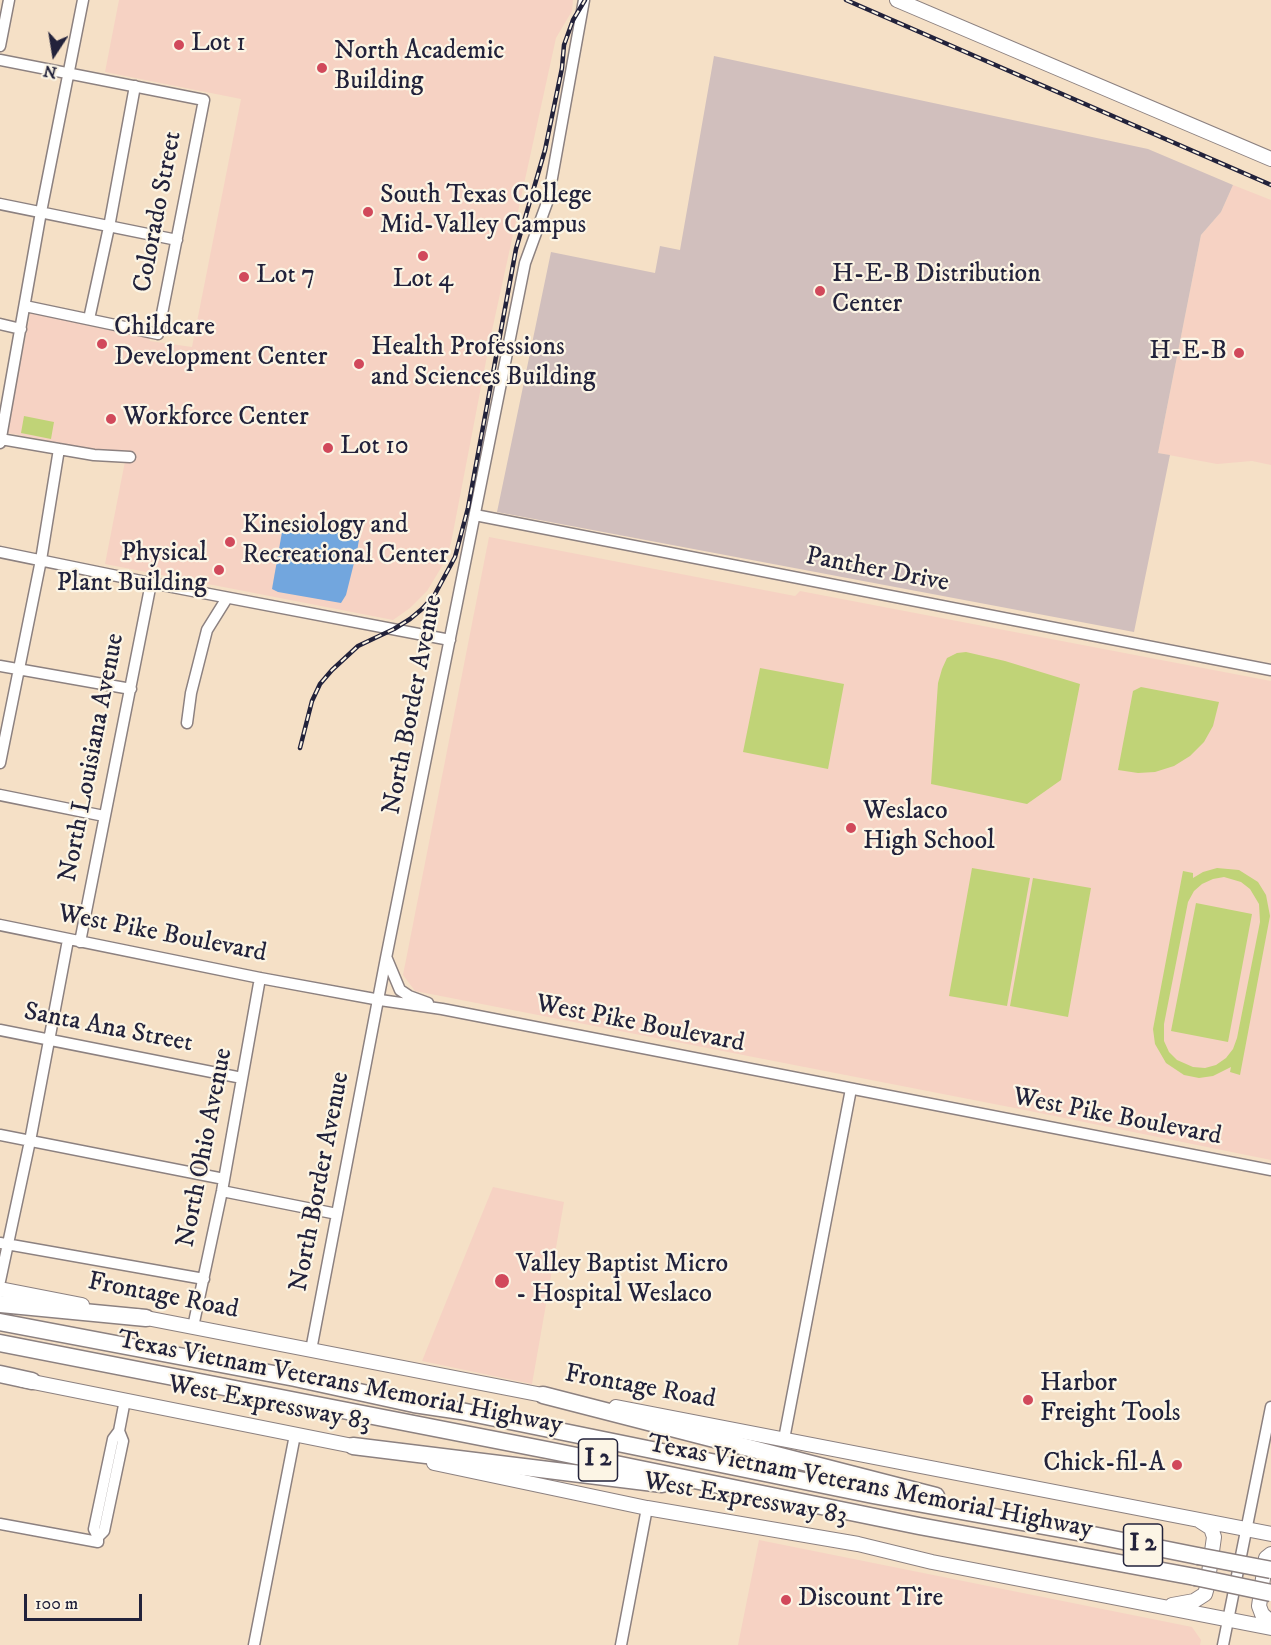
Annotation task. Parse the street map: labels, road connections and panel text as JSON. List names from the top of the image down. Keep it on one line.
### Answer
{"streets":{"highway":["Texas Vietnam Veterans Memorial Highway","I 2"],"main road":["Frontage Road","West Expressway 83"],"street":["Colorado Street","Panther Drive","North Border Avenue","North Louisiana Avenue","West Pike Boulevard","Santa Ana Street","North Ohio Avenue"]},"crossings":[["Panther Drive","North Border Avenue"],["North Border Avenue","West Pike Boulevard"],["North Border Avenue","Frontage Road"],["North Louisiana Avenue","West Pike Boulevard"],["West Pike Boulevard","North Ohio Avenue"],["Santa Ana Street","North Ohio Avenue"],["North Ohio Avenue","Frontage Road"]],"places":["Lot 1","North Academic Building","South Texas College Mid-Valley Campus","Lot 4","Lot 7","H-E-B Distribution Center","Childcare Development Center","H-E-B","Health Professions and Sciences Building","Workforce Center","Lot 10","Kinesiology and Recreational Center","Physical Plant Building","Weslaco High School","Valley Baptist Micro - Hospital Weslaco","Harbor Freight Tools","Chick-fil-A","Discount Tire"],"scale_bar":"100 m","north":"bottom"}
